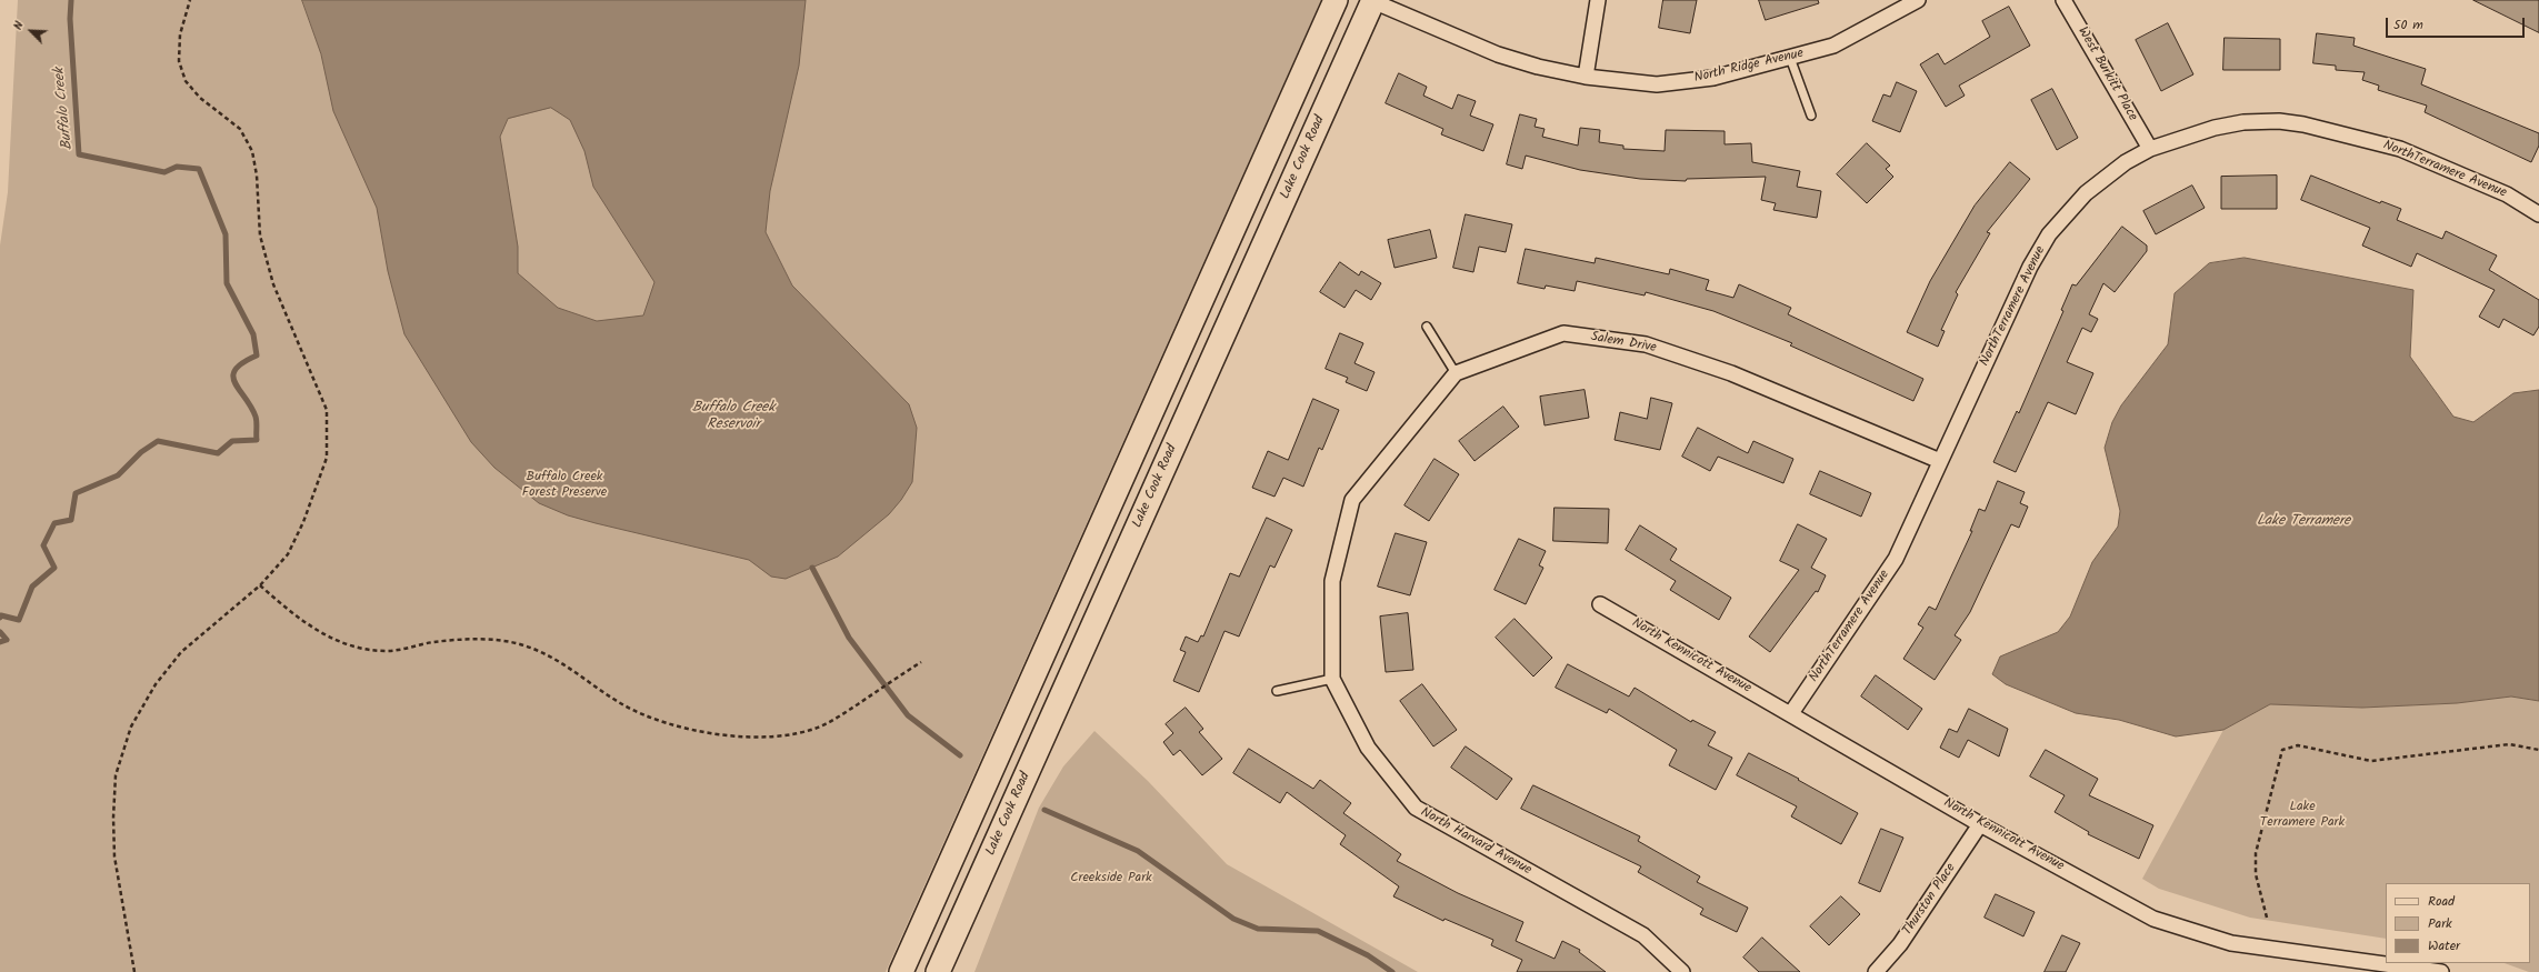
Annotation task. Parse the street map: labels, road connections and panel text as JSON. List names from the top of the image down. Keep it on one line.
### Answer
{"streets":{"main road":["Lake Cook Road"],"street":["North Ridge Avenue","West Burkitt Place","NorthTerramere Avenue","Salem Drive","North Kennicott Avenue","North Harvard Avenue","Thurston Place"]},"crossings":[["North Ridge Avenue","Lake Cook Road"],["West Burkitt Place","NorthTerramere Avenue"],["NorthTerramere Avenue","Salem Drive"],["NorthTerramere Avenue","North Kennicott Avenue"],["Salem Drive","North Harvard Avenue"],["North Kennicott Avenue","Thurston Place"]],"water":["Buffalo Creek","Buffalo Creek Reservoir","Lake Terramere"],"parks":["Buffalo Creek Forest Preserve","Lake Terramere Park","Creekside Park"],"legend":["Road","Park","Water"],"scale_bar":"50 m","north":"top left"}
